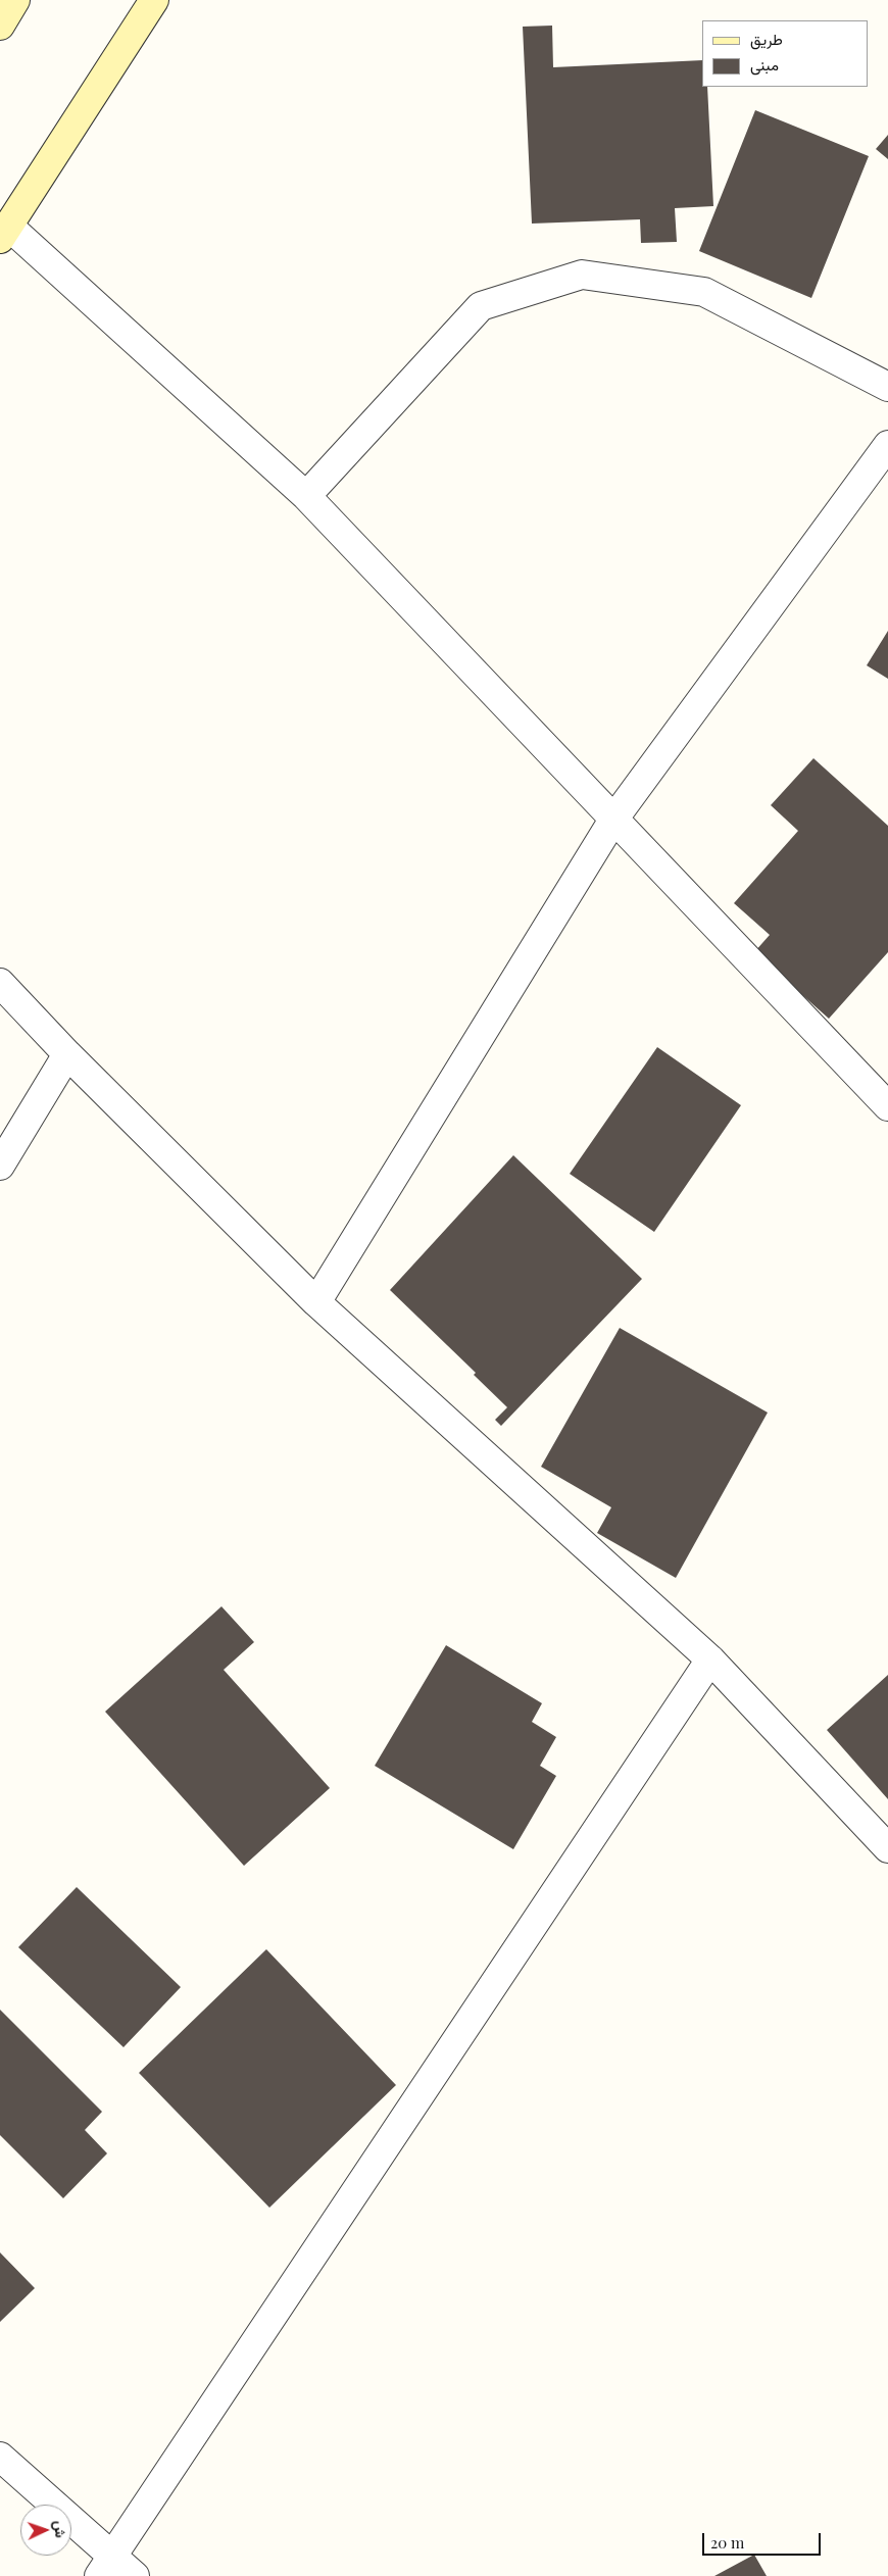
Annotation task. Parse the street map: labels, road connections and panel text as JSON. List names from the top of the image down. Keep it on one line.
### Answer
{"legend":["طريق","مبنى"],"scale_bar":"20 m","north":"right"}
